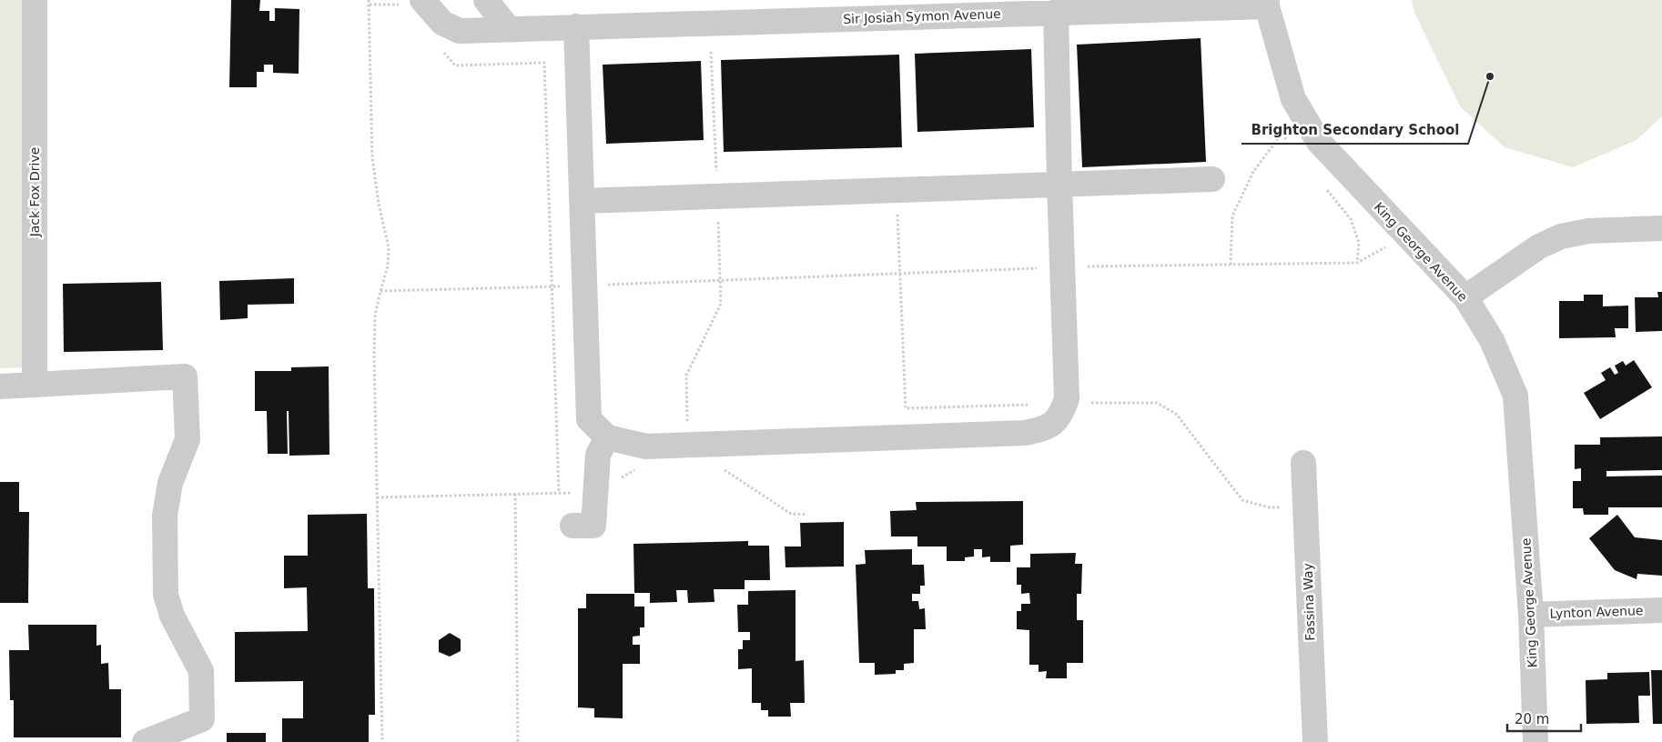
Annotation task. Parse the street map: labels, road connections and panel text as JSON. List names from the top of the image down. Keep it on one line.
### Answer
{"streets":{"street":["Sir Josiah Symon Avenue","Jack Fox Drive","King George Avenue","Fassina Way","Lynton Avenue"]},"crossings":[["Sir Josiah Symon Avenue","King George Avenue"],["King George Avenue","Lynton Avenue"]],"places":["Brighton Secondary School"],"scale_bar":"20 m"}
